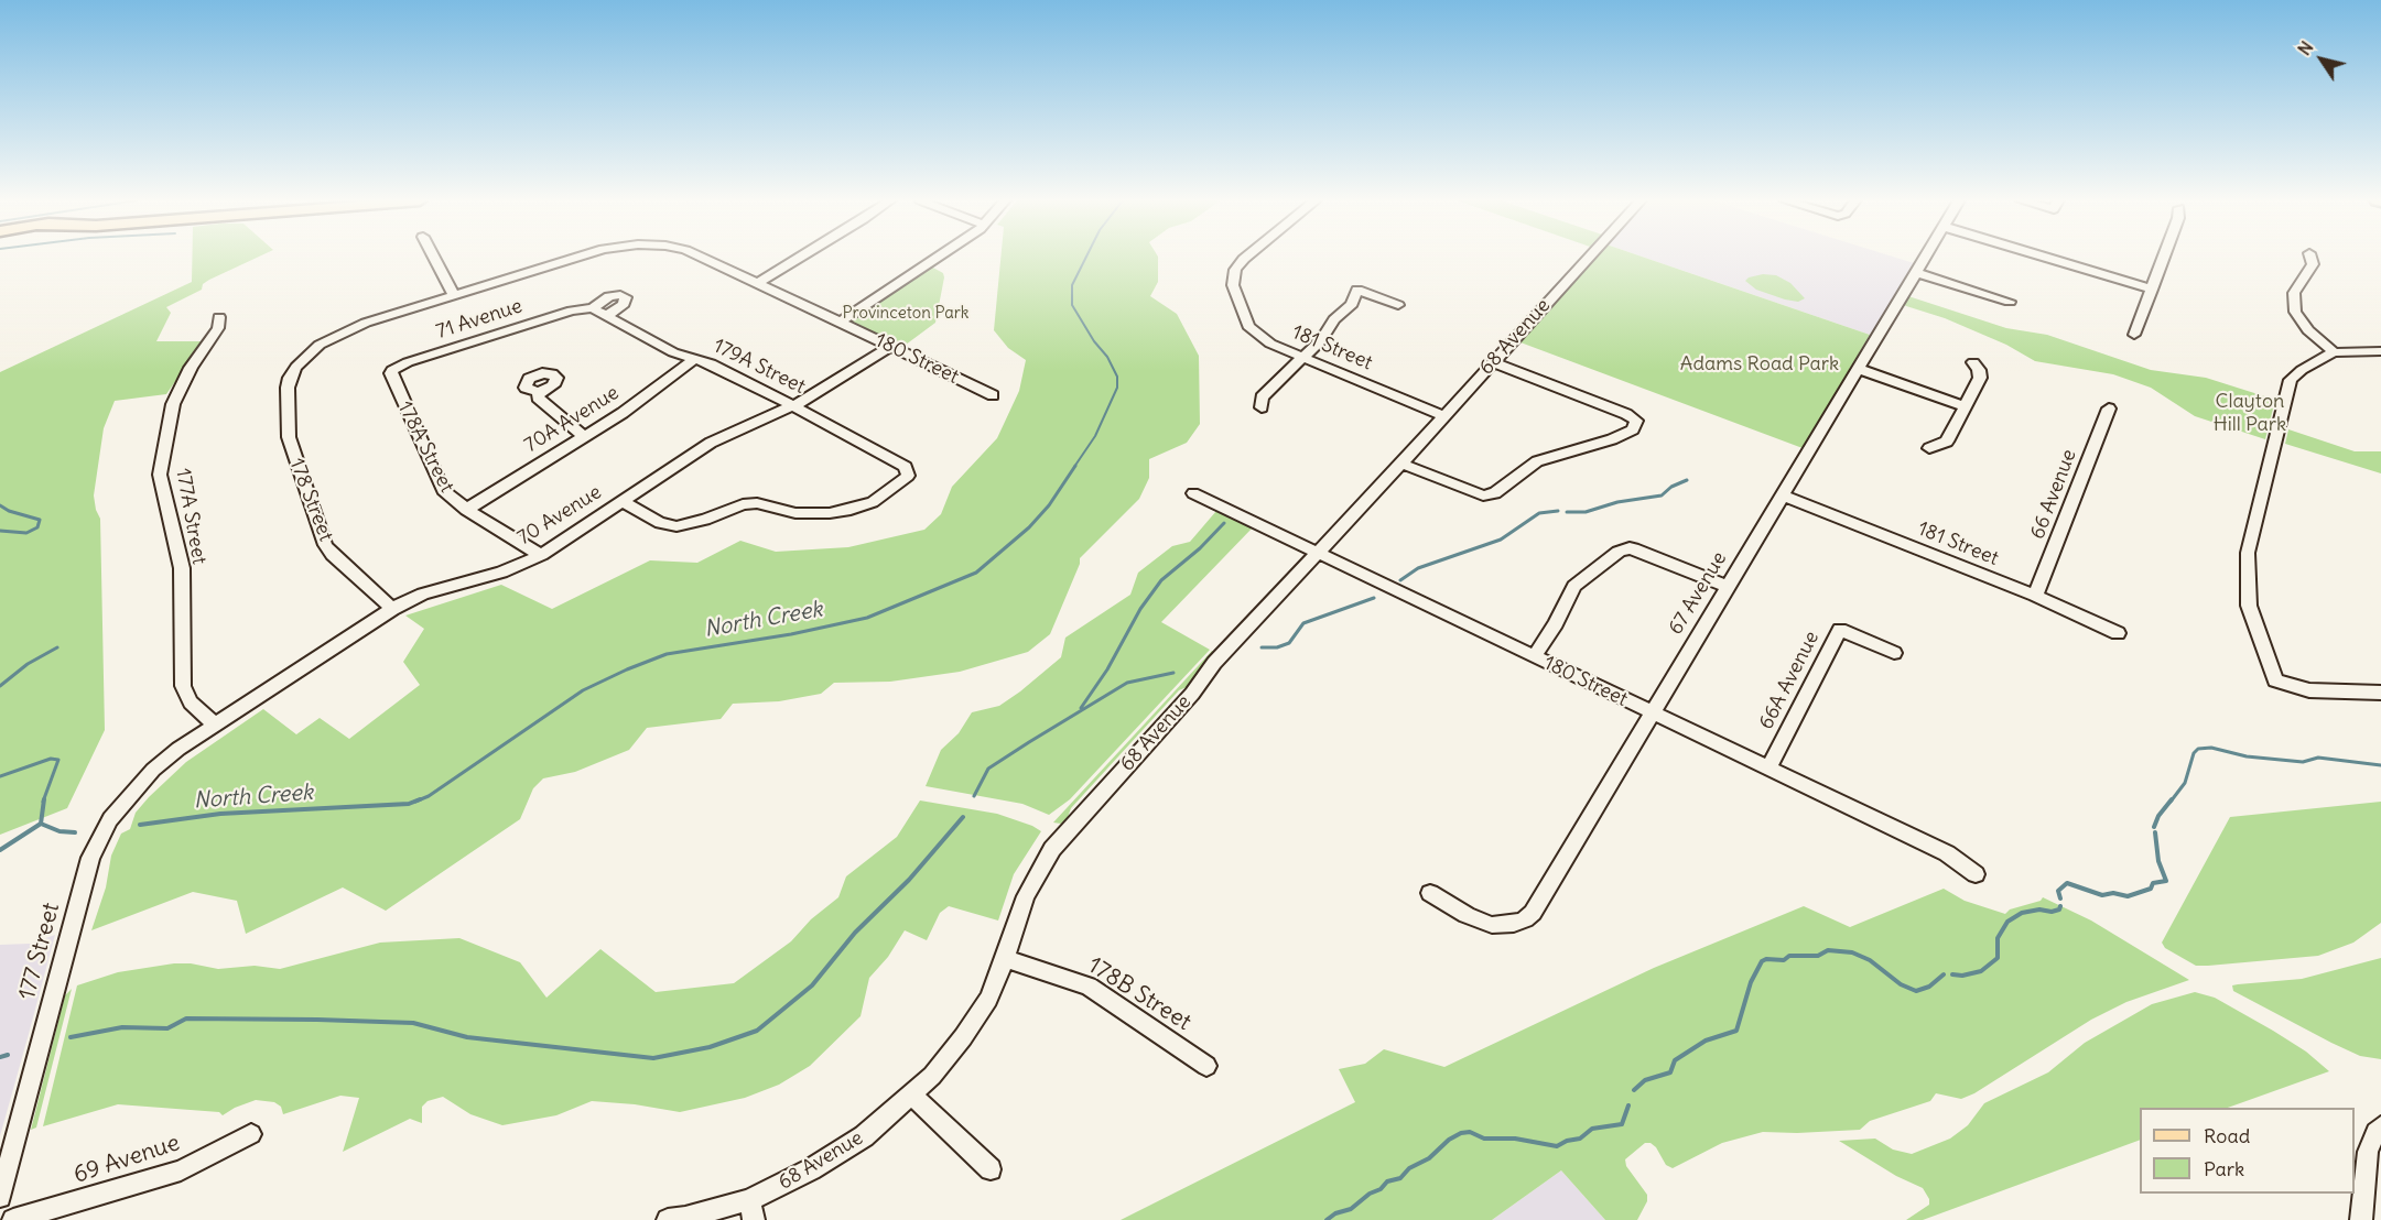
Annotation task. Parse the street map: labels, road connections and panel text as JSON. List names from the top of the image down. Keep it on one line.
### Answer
{"streets":{"street":["71 Avenue","68 Avenue","181 Street","180 Street","179A Street","70A Avenue","178A Street","66 Avenue","178 Street","70 Avenue","177A Street","67 Avenue","66A Avenue","177 Street","178B Street","69 Avenue"]},"crossings":[["71 Avenue","179A Street"],["71 Avenue","178A Street"],["68 Avenue","181 Street"],["68 Avenue","180 Street"],["68 Avenue","178B Street"],["181 Street","66 Avenue"],["181 Street","67 Avenue"],["180 Street","178 Street"],["180 Street","70 Avenue"],["180 Street","67 Avenue"],["180 Street","66A Avenue"],["179A Street","70A Avenue"],["179A Street","70 Avenue"],["70A Avenue","178A Street"],["178A Street","70 Avenue"],["178 Street","70 Avenue"],["70 Avenue","177A Street"],["70 Avenue","177 Street"]],"water":["North Creek"],"parks":["Provinceton Park","Adams Road Park","Clayton Hill Park"],"legend":["Road","Park"],"north":"top left"}
